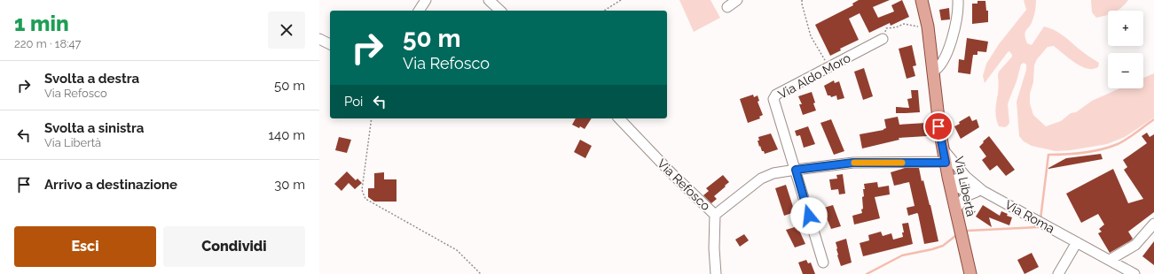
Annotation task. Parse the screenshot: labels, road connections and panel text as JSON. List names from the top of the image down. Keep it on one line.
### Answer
{"streets":{"main road":["Via Libertà"],"street":["Via Aldo Moro","Via Refosco","Via Roma"]},"crossings":[["Via Aldo Moro","Via Refosco"],["Via Refosco","Via Libertà"],["Via Libertà","Via Roma"]],"page":{"heading":["1 min","220 m · 18:47"],"map_buttons":["+","−"],"turn":["50 m","Via Refosco"],"list":[{"name":"Svolta a destra","note":"Via Refosco","value":"50 m"},{"name":"Svolta a sinistra","note":"Via Libertà","value":"140 m"},{"name":"Arrivo a destinazione","value":"30 m"}],"then":"Poi","buttons":["Esci","Condividi"]}}
